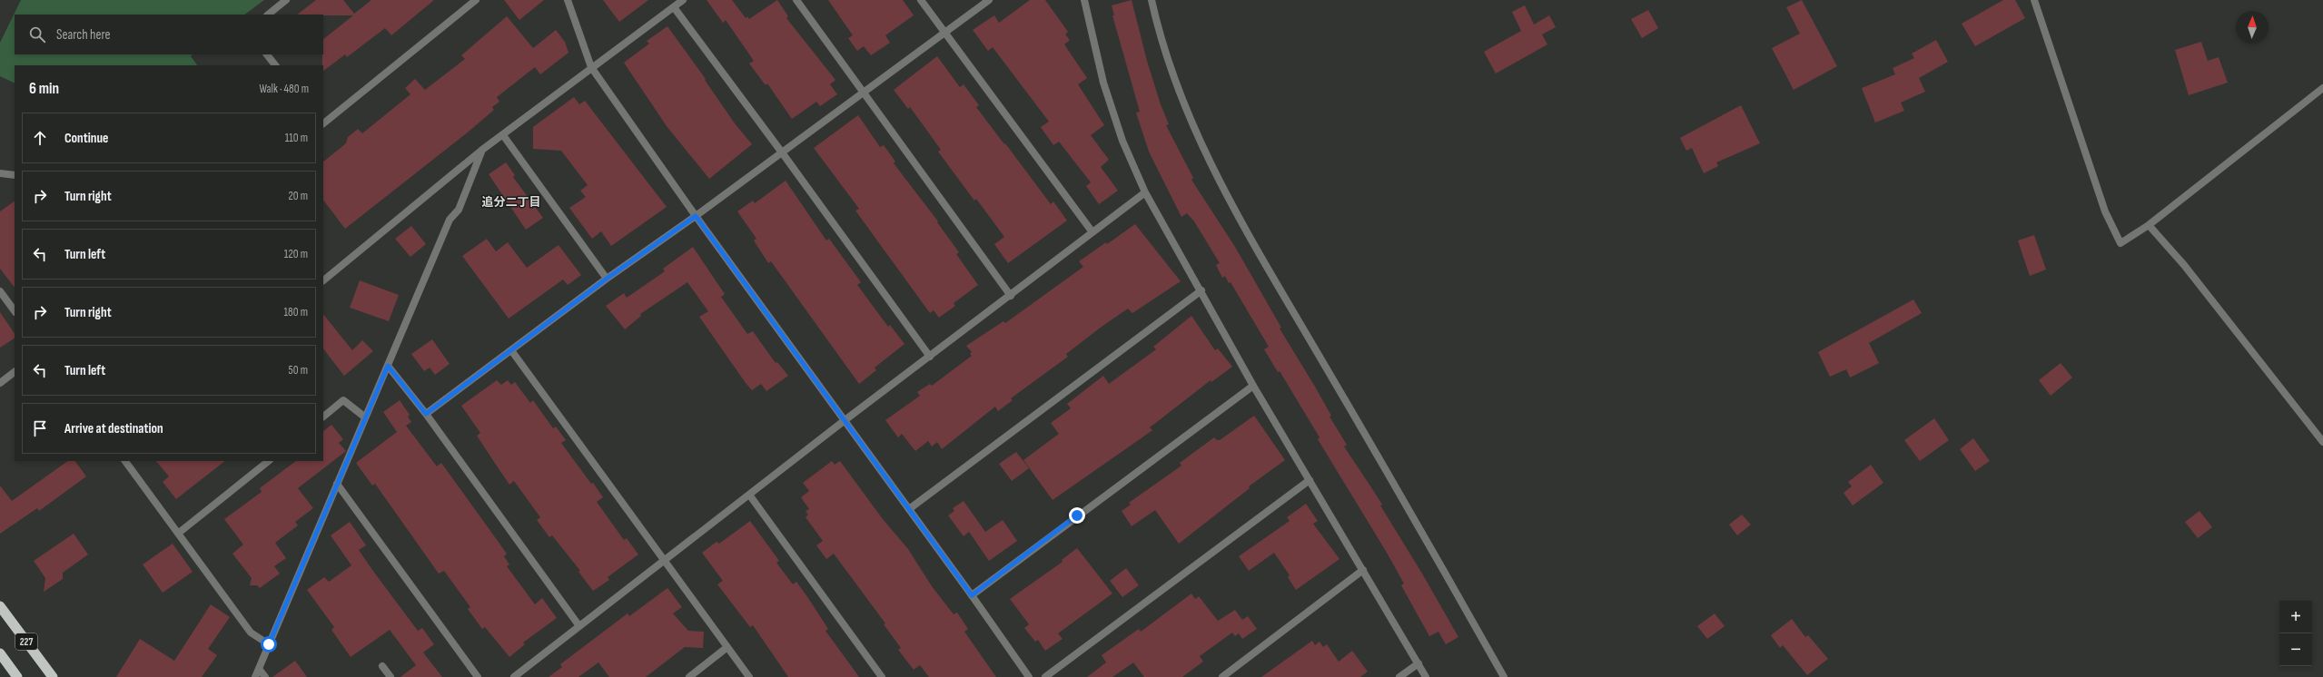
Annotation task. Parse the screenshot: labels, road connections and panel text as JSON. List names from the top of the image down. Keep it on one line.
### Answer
{"streets":{"highway":["227"]},"districts":["追分二丁目"],"north":"top","page":{"search":"Search here","heading":["6 min","Walk · 480 m"],"list":[["Continue","110 m"],["Turn right","20 m"],["Turn left","120 m"],["Turn right","180 m"],["Turn left","50 m"],"Arrive at destination"],"map_buttons":["+","−"]}}
